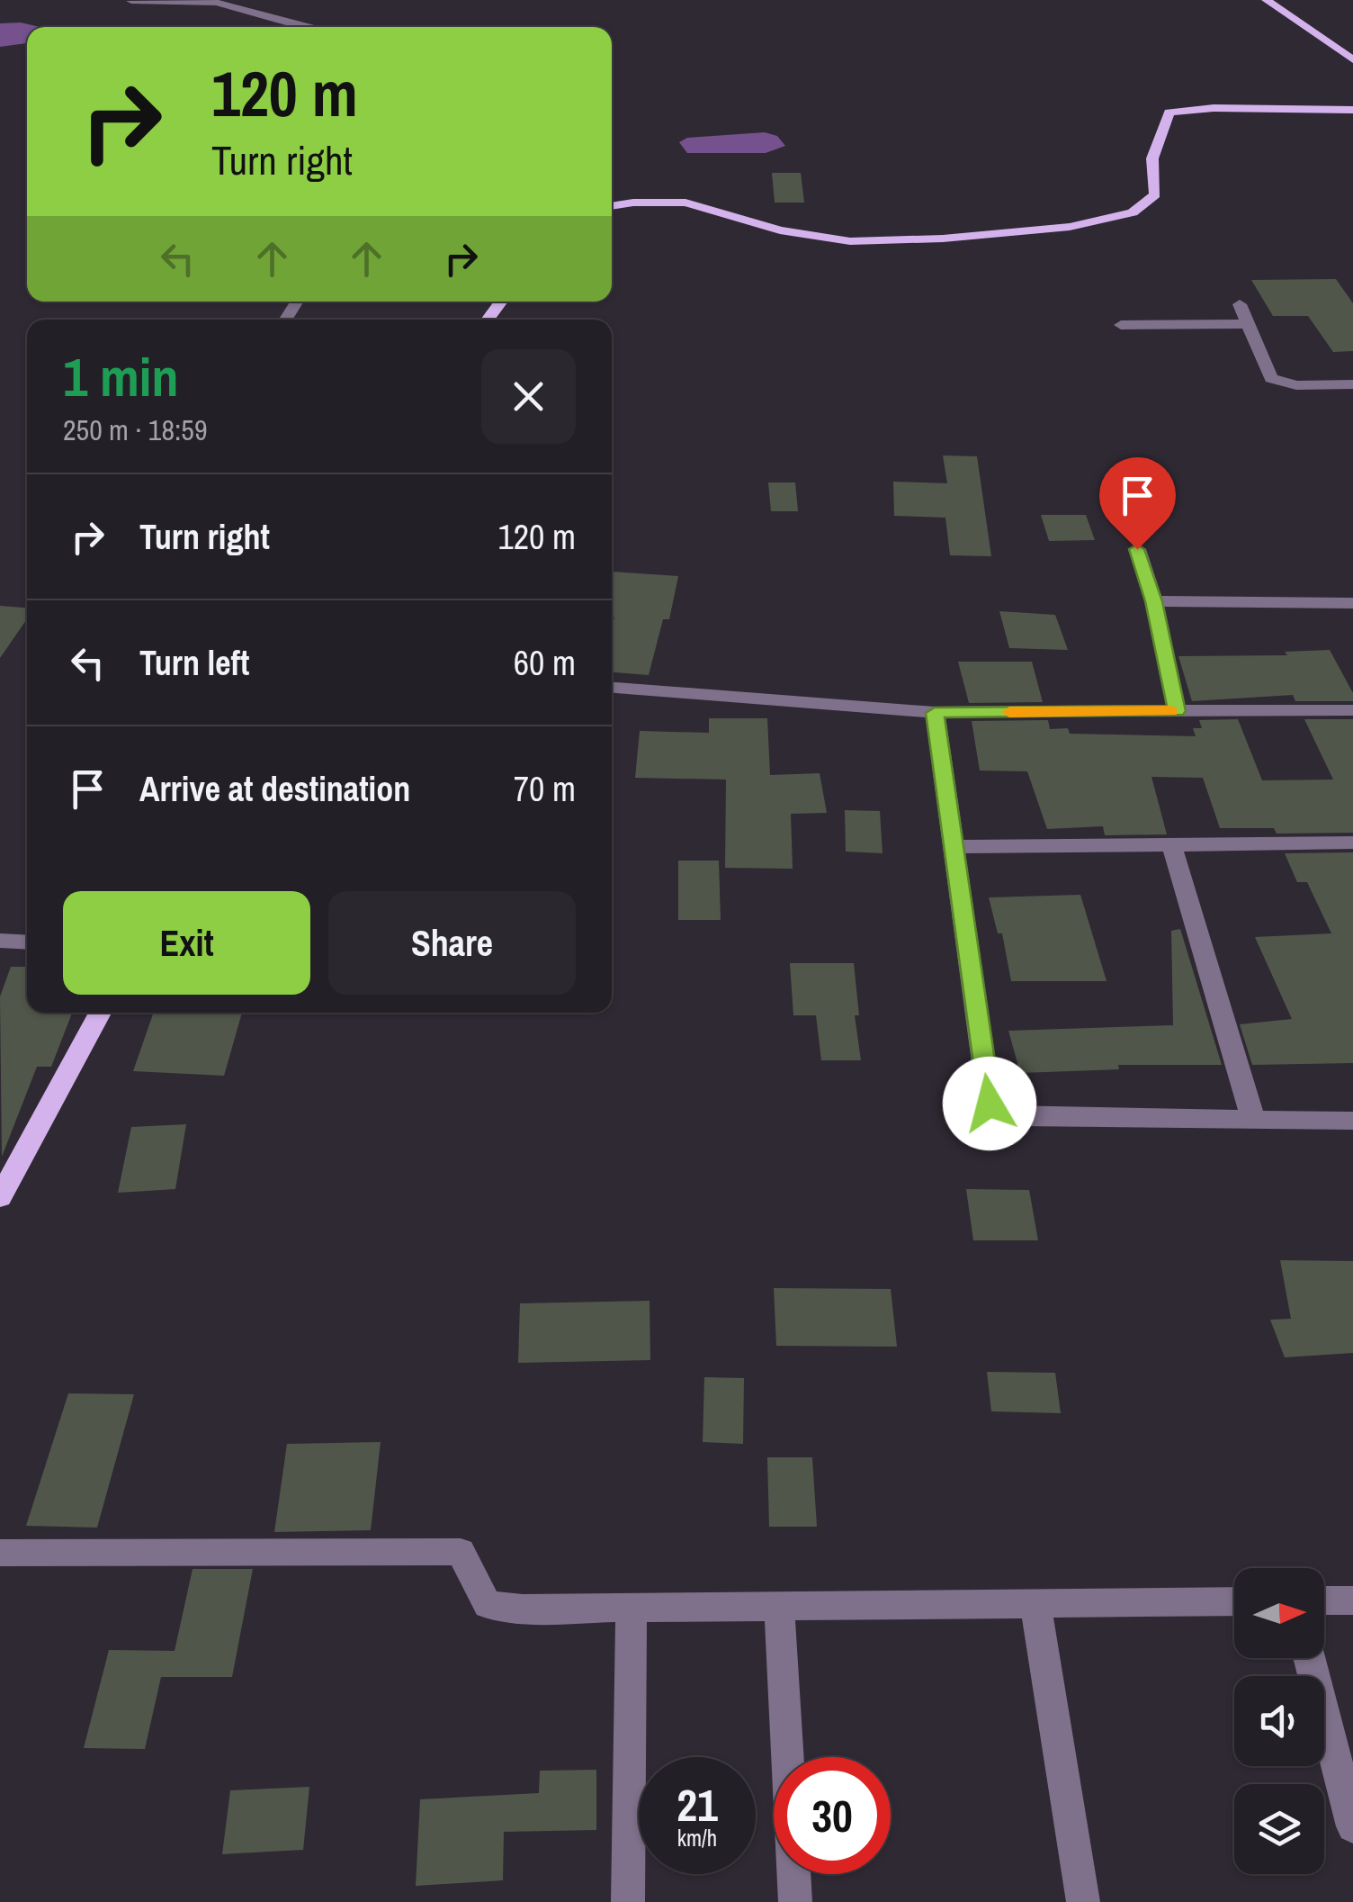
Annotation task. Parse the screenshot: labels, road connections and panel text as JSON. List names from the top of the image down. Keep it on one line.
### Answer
{"north":"right","page":{"turn":["120 m","Turn right"],"heading":["1 min","250 m · 18:59"],"list":[{"name":"Turn right","value":"120 m"},{"name":"Turn left","value":"60 m"},{"name":"Arrive at destination","value":"70 m"}],"buttons":["Exit","Share"],"speed":"21 km/h","limit":"30"}}
